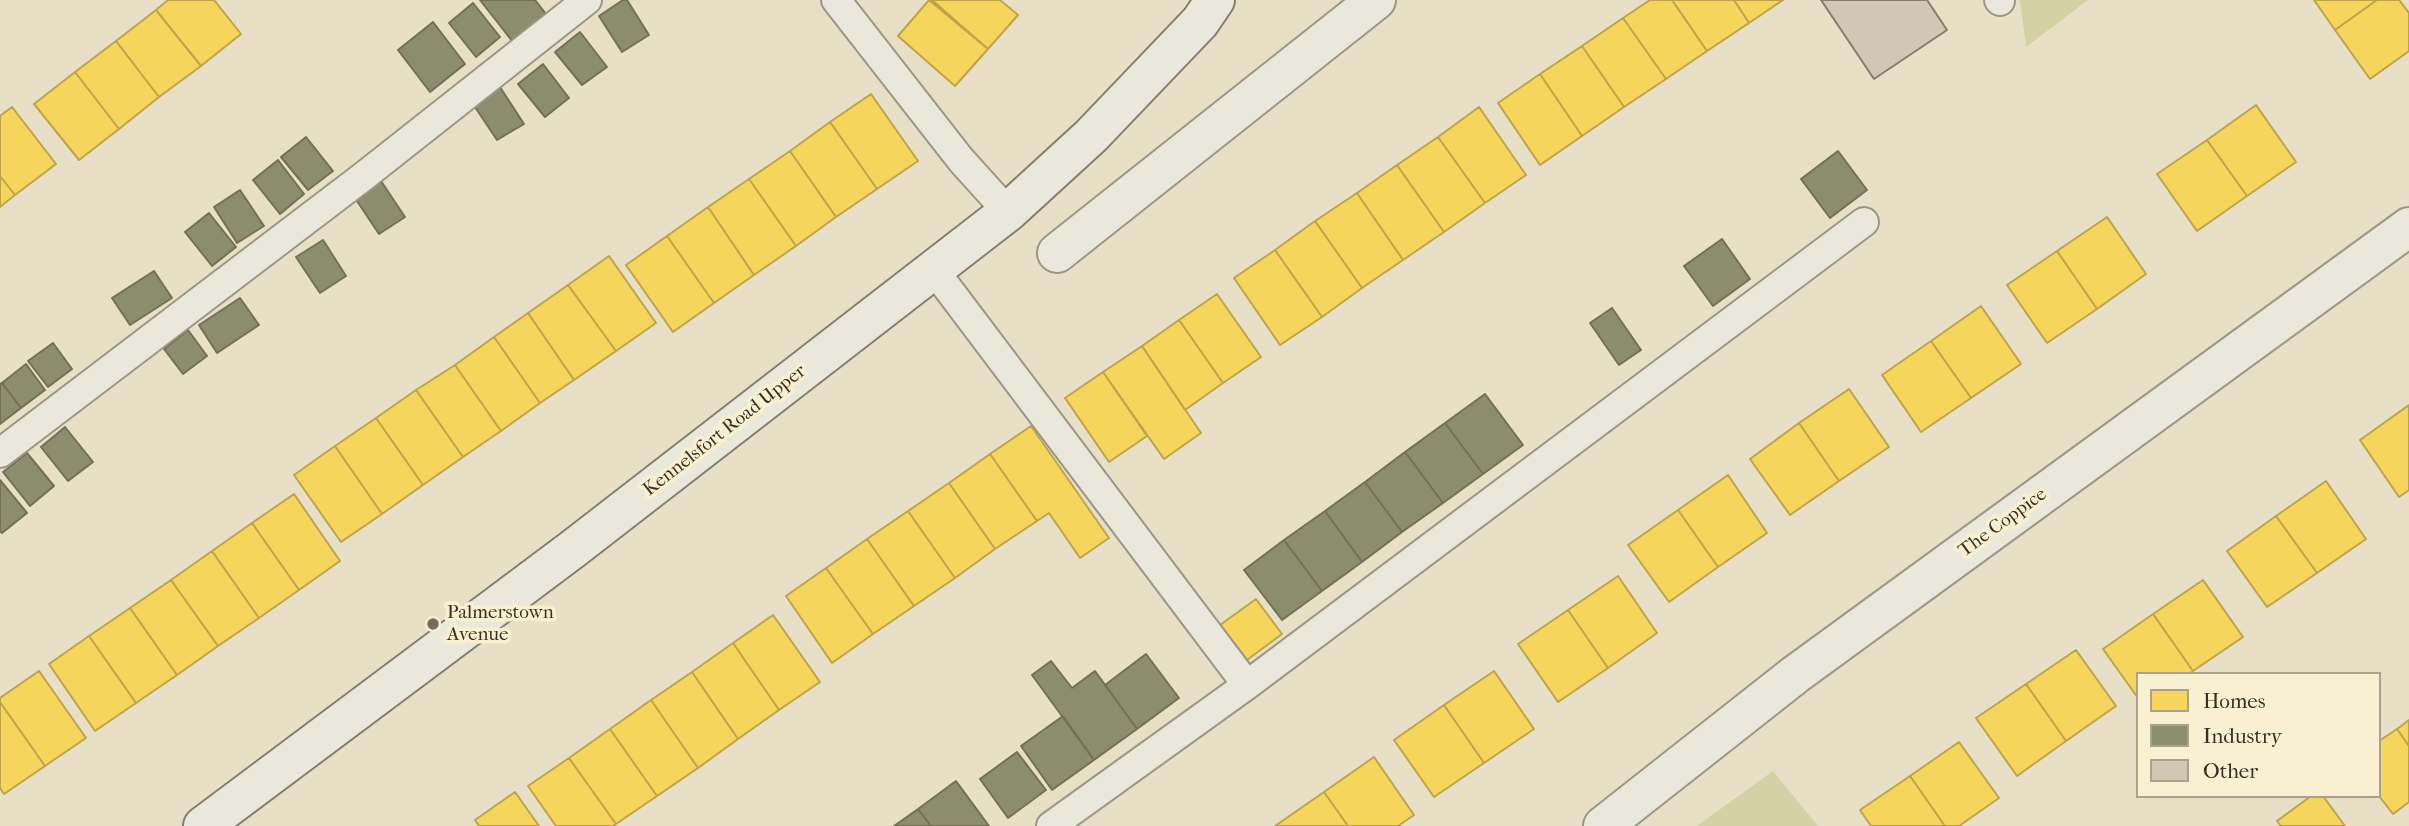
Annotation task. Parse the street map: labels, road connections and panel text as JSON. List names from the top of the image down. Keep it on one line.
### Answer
{"streets":{"street":["Kennelsfort Road Upper","The Coppice"]},"places":["Palmerstown Avenue"],"legend":["Homes","Industry","Other"]}
